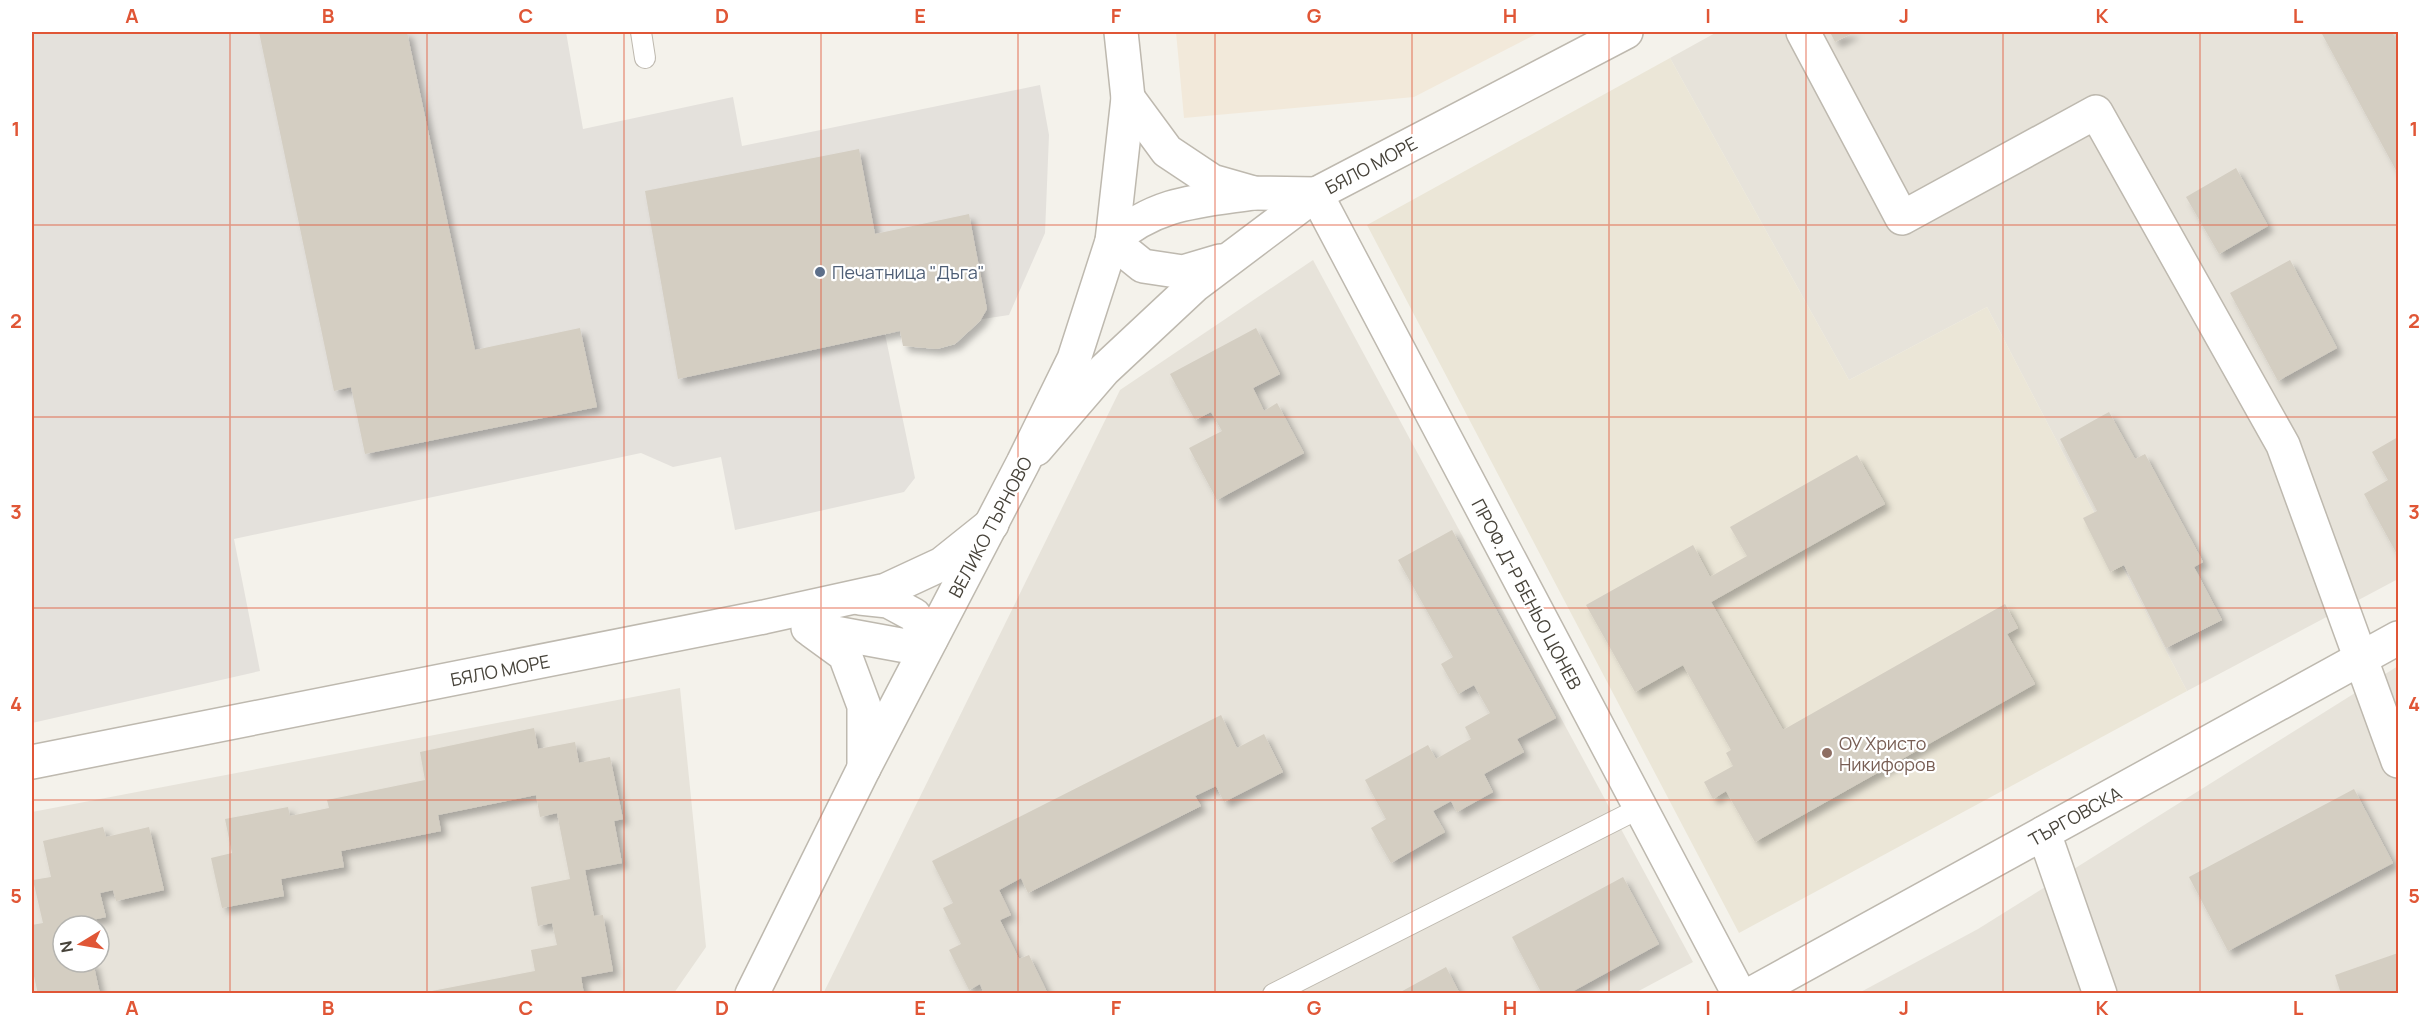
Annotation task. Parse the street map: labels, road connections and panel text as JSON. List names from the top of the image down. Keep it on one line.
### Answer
{"streets":{"street":["БЯЛО МОРЕ","ВЕЛИКО ТЪРНОВО","ПРОФ. Д-Р БЕНЬО ЦОНЕВ","ТЪРГОВСКА"]},"crossings":[["БЯЛО МОРЕ","ВЕЛИКО ТЪРНОВО"],["БЯЛО МОРЕ","ПРОФ. Д-Р БЕНЬО ЦОНЕВ"]],"places":["Печатница \"Дъга\"","ОУ Христо Никифоров"],"north":"left","grid":{"columns":["A","B","C","D","E","F","G","H","I","J","K","L"],"rows":["1","2","3","4","5"]}}
